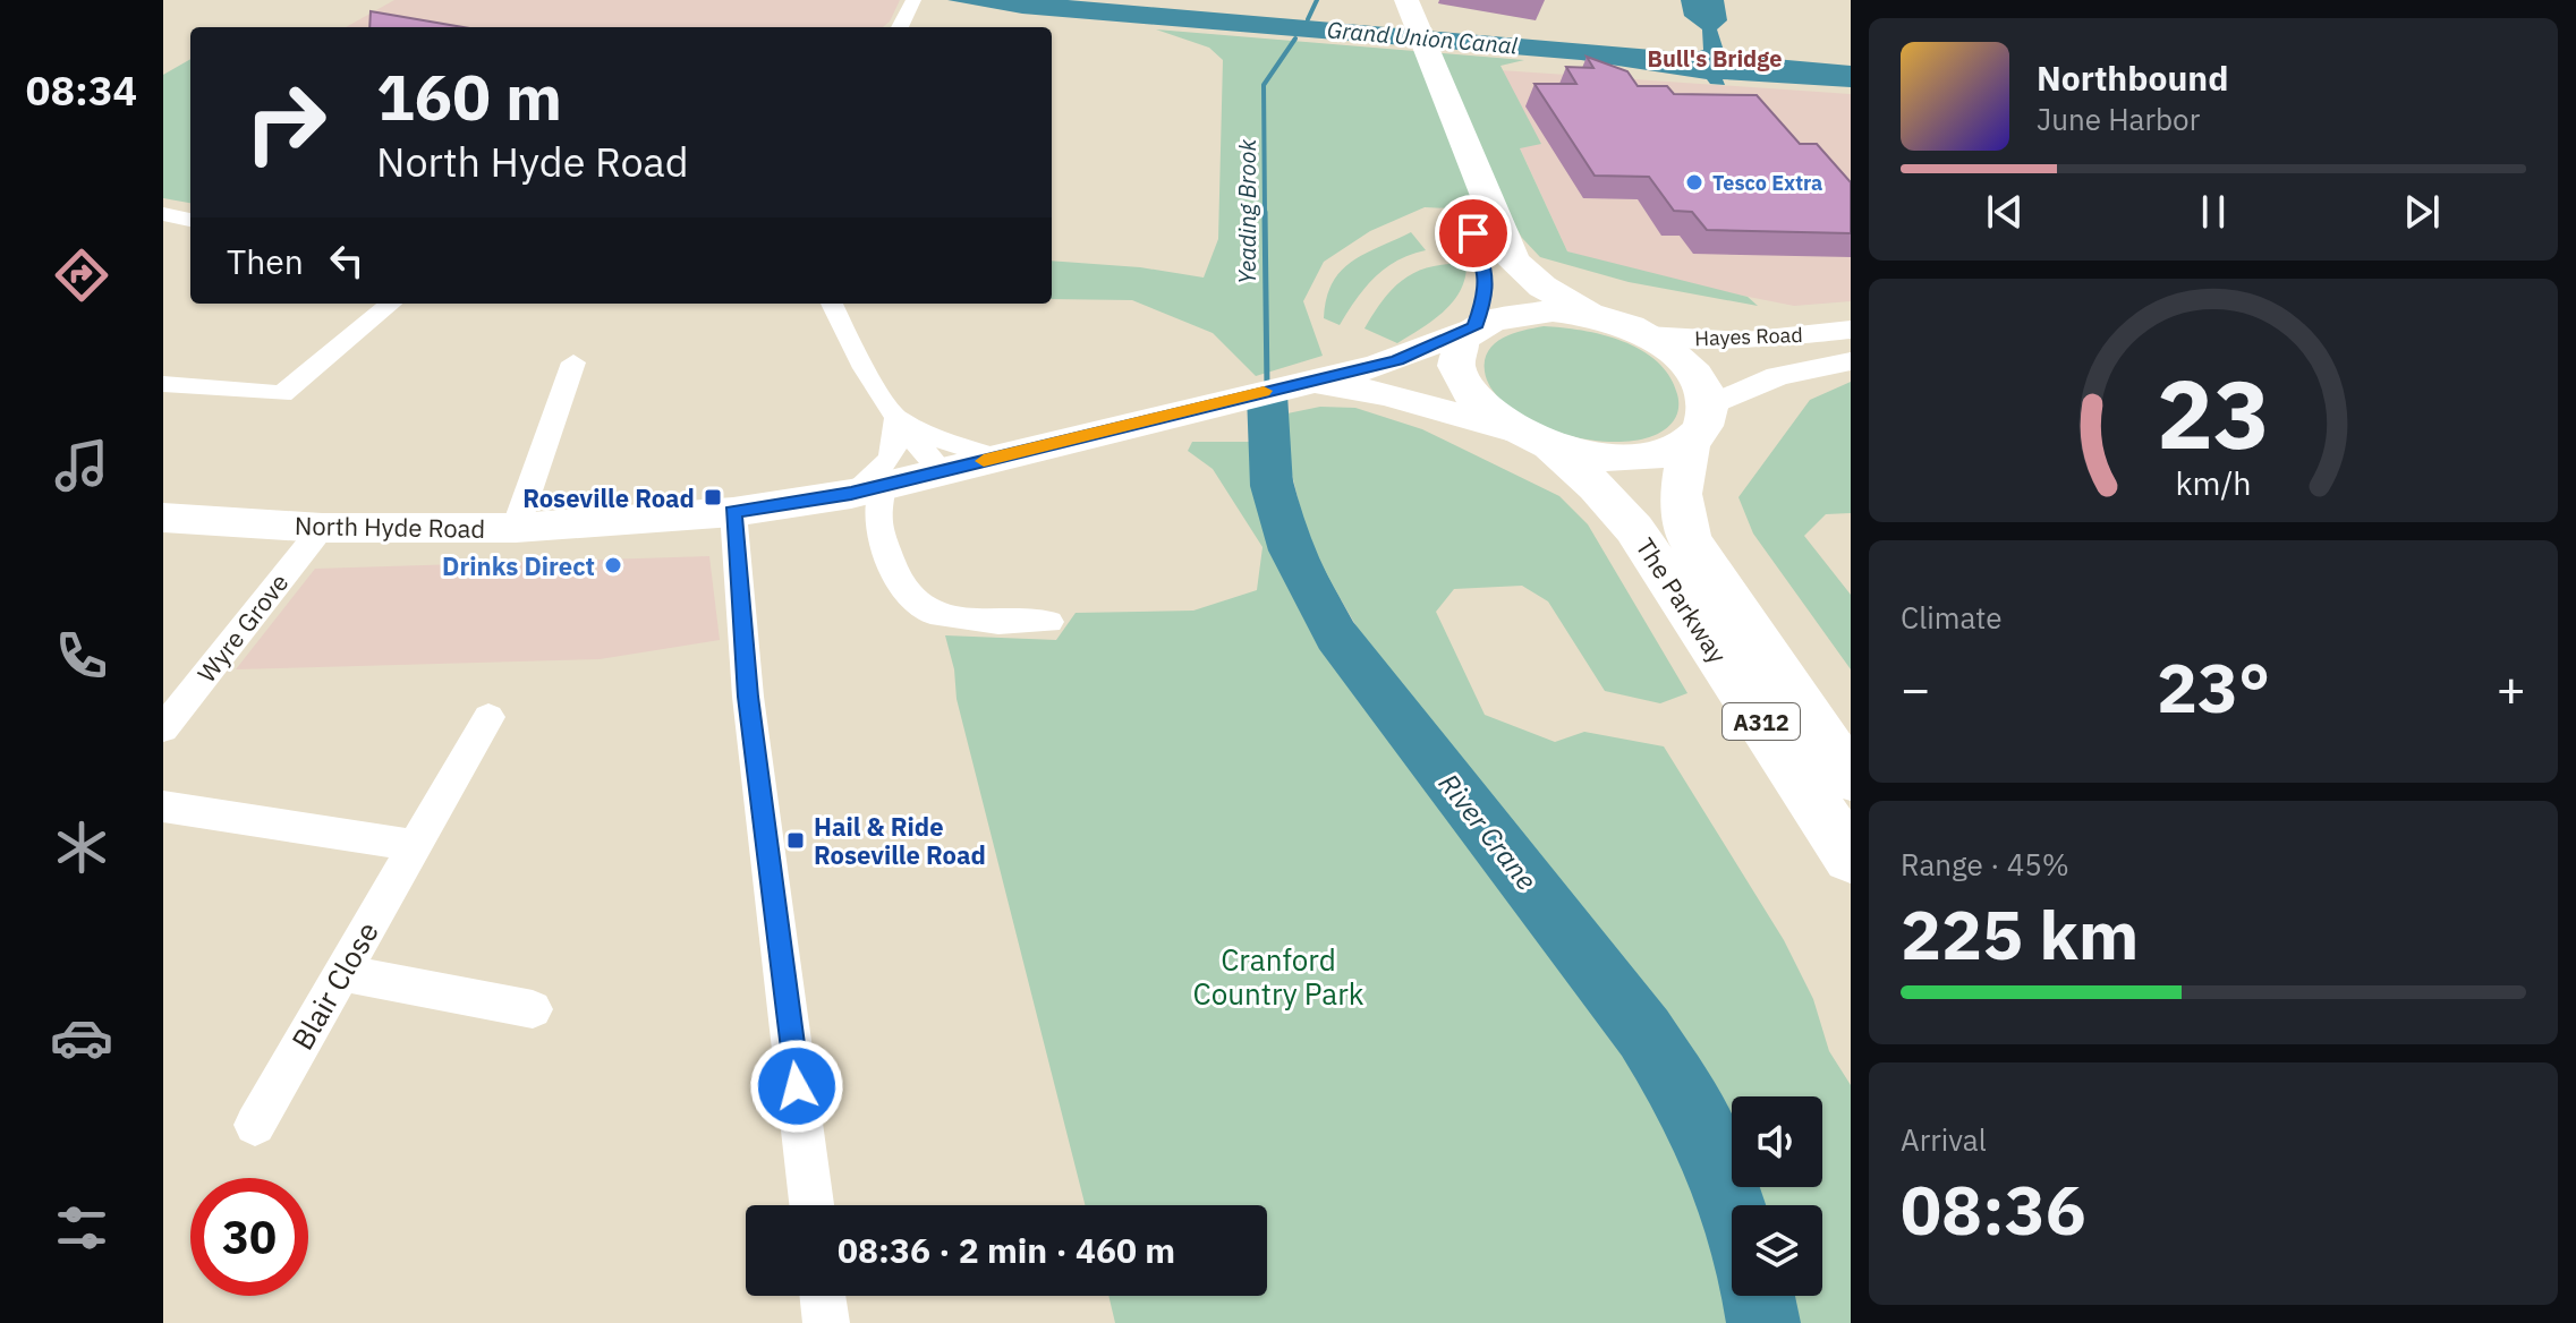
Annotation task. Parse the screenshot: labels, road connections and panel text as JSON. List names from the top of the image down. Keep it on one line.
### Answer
{"streets":{"highway":["The Parkway","A312"],"main road":["North Hyde Road"],"street":["Hayes Road","Wyre Grove","Blair Close"]},"crossings":[["Hayes Road","The Parkway"],["North Hyde Road","The Parkway"],["North Hyde Road","Wyre Grove"]],"districts":["Bull's Bridge"],"water":["Grand Union Canal","Yeading Brook","River Crane"],"parks":["Cranford Country Park"],"places":{"other":["Tesco Extra","Drinks Direct"],"transit":["Roseville Road","Hail & Ride Roseville Road"]},"page":{"tabs":"08:34","turn":["160 m","North Hyde Road"],"song":["Northbound","June Harbor"],"then":"Then","tile":["Climate",["Range · 45%","225 km"],["Arrival","08:36"]],"heat":["−","23°","+"],"limit":"30","trip":"08:36 · 2 min · 460 m","gauge":["23","km/h"]}}
